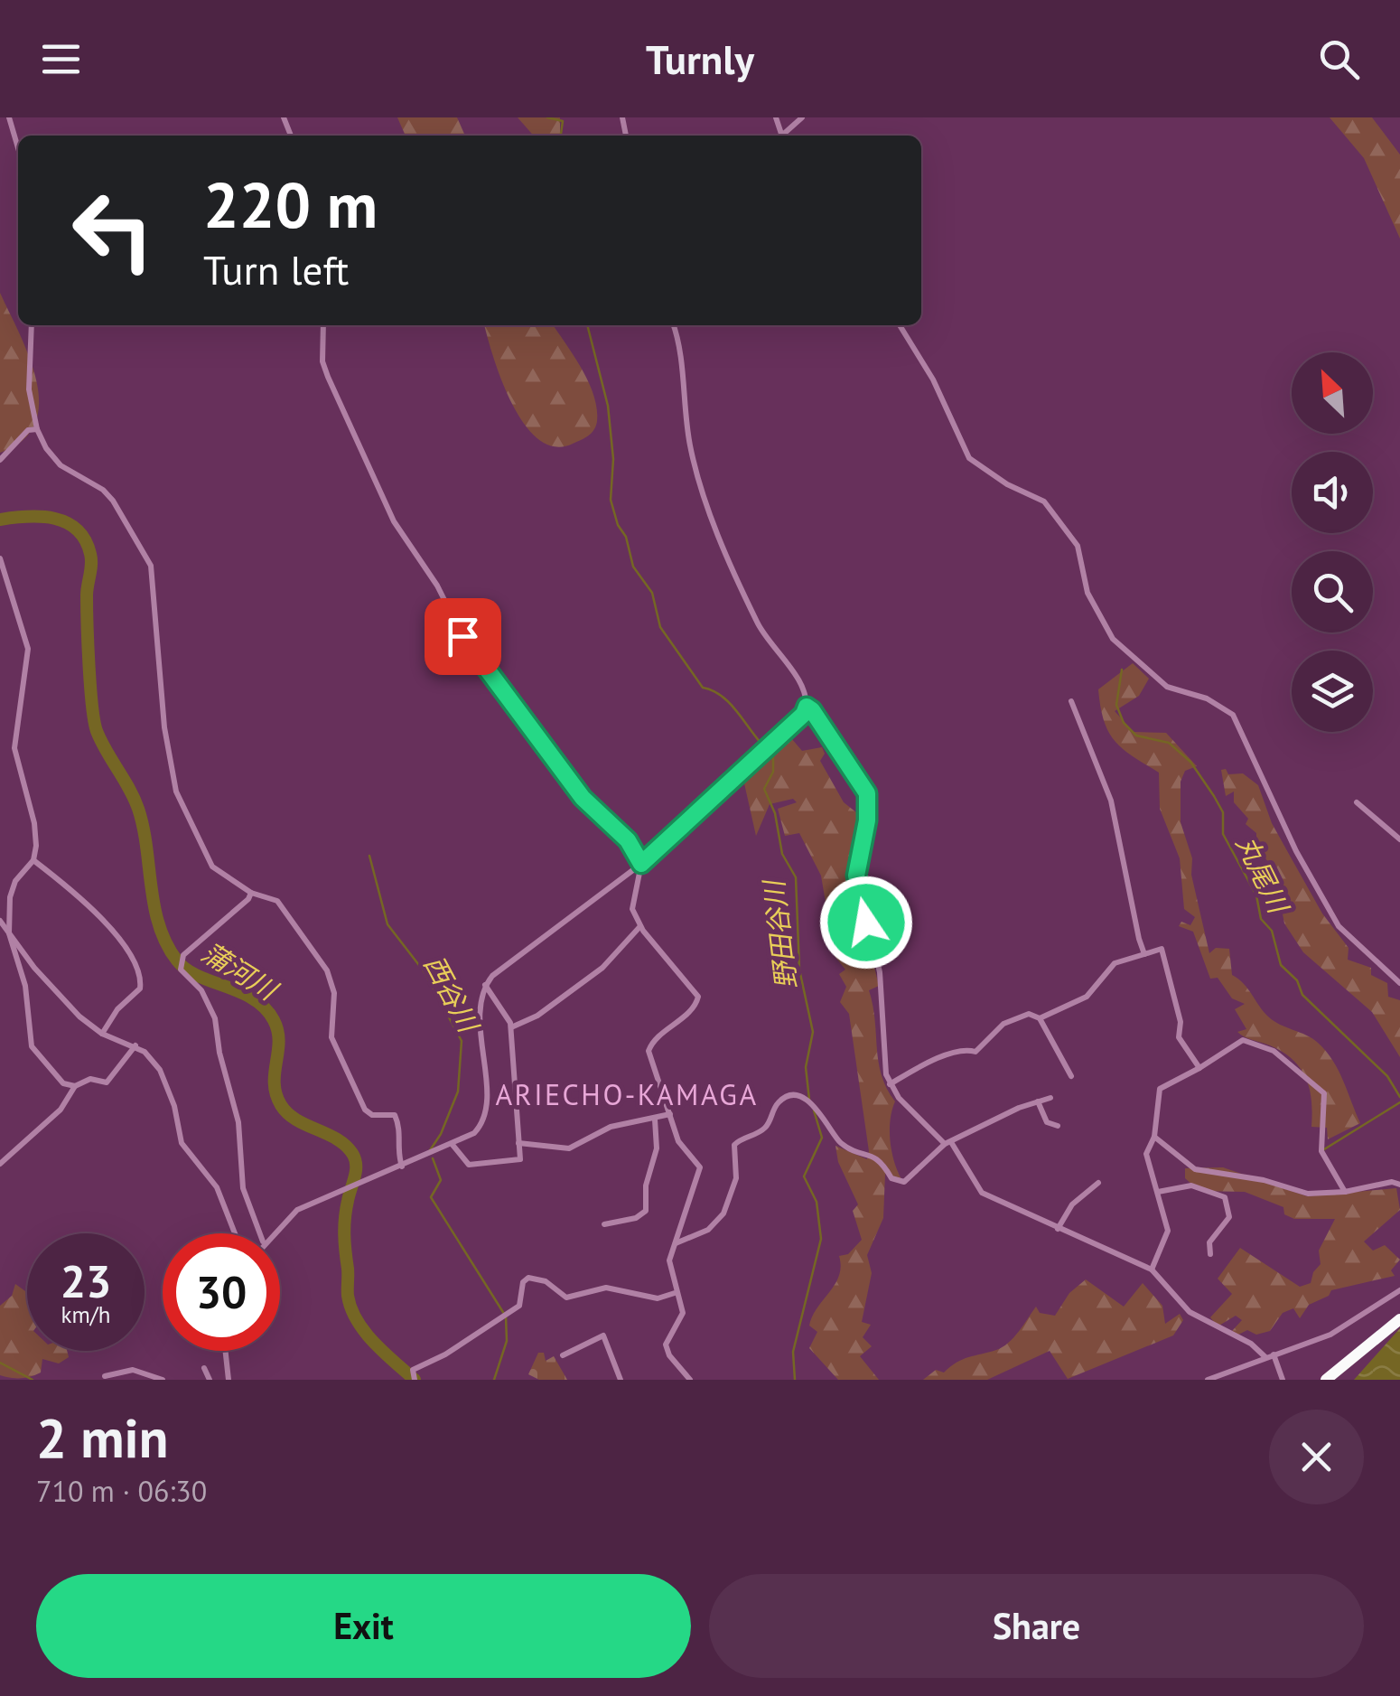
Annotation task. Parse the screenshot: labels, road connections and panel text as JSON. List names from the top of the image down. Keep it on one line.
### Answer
{"districts":["ARIECHO-KAMAGA"],"water":["丸尾川","野田谷川","蒲河川","西谷川"],"north":"top left","page":{"header":"Turnly","turn":["220 m","Turn left"],"speed":"23 km/h","limit":"30","heading":["2 min","710 m · 06:30"],"buttons":["Exit","Share"]}}
